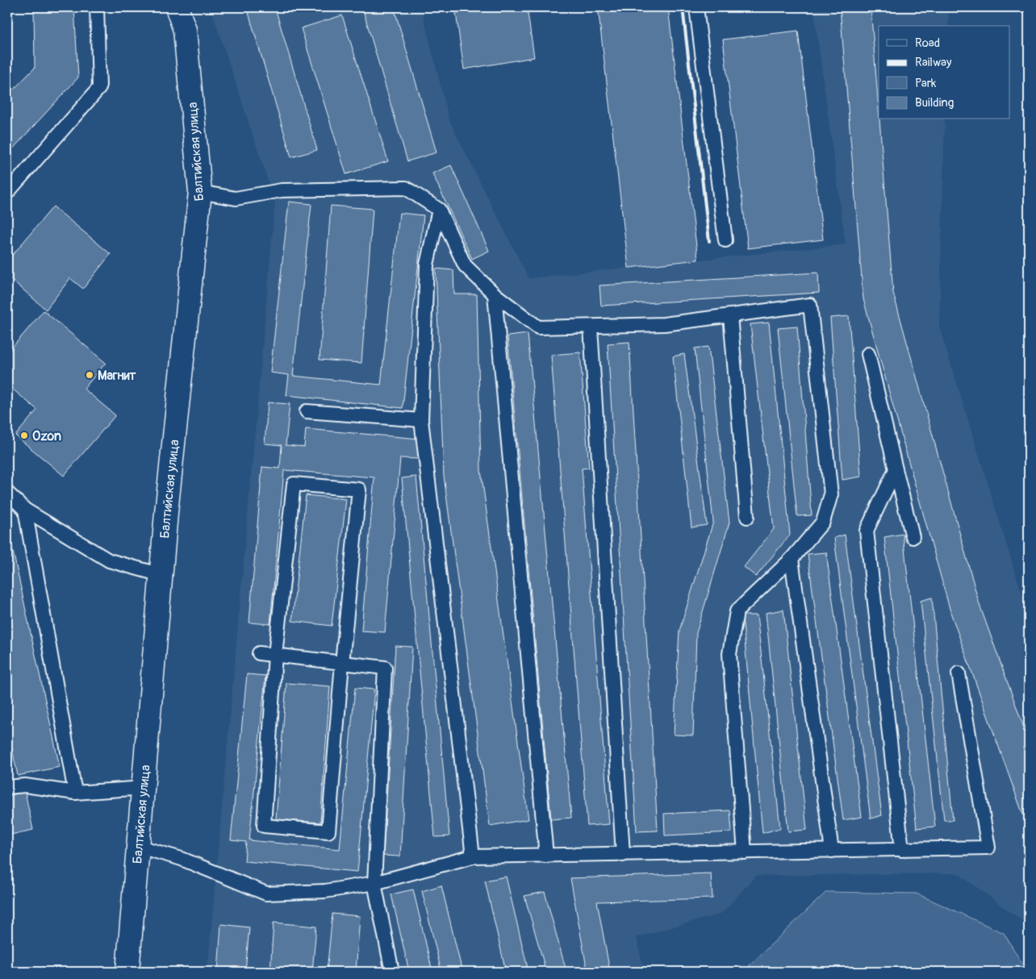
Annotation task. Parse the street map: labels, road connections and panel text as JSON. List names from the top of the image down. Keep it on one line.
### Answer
{"streets":{"street":["Балтийская улица"]},"places":["Магнит","Ozon"],"legend":["Road","Railway","Park","Building"]}
